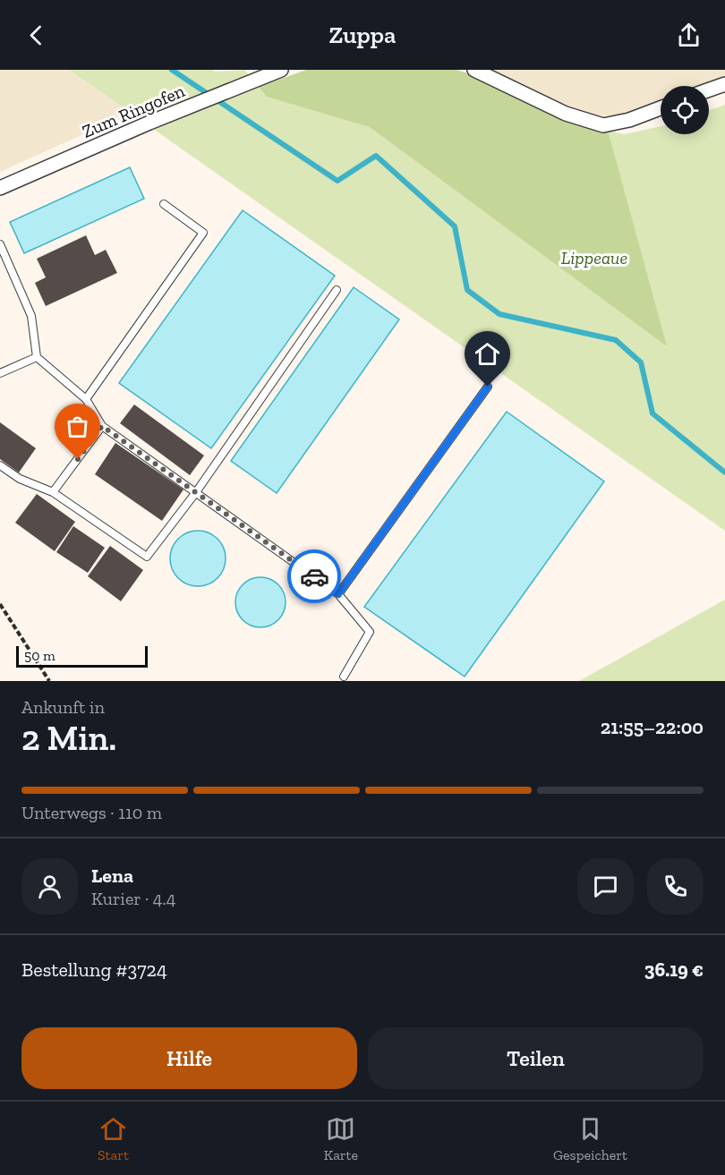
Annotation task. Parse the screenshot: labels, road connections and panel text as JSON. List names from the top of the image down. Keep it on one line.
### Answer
{"streets":{"street":["Zum Ringofen"]},"parks":["Lippeaue"],"scale_bar":"50 m","page":{"header":"Zuppa","scale":"50 m","heading":["2 Min.","Ankunft in","21:55–22:00"],"panel":["Lena","Kurier · 4.4","Bestellung #3724","36.19 €"],"bar":"Unterwegs · 110 m","buttons":["Hilfe","Teilen"],"tabs":["Start","Karte","Gespeichert"]}}
